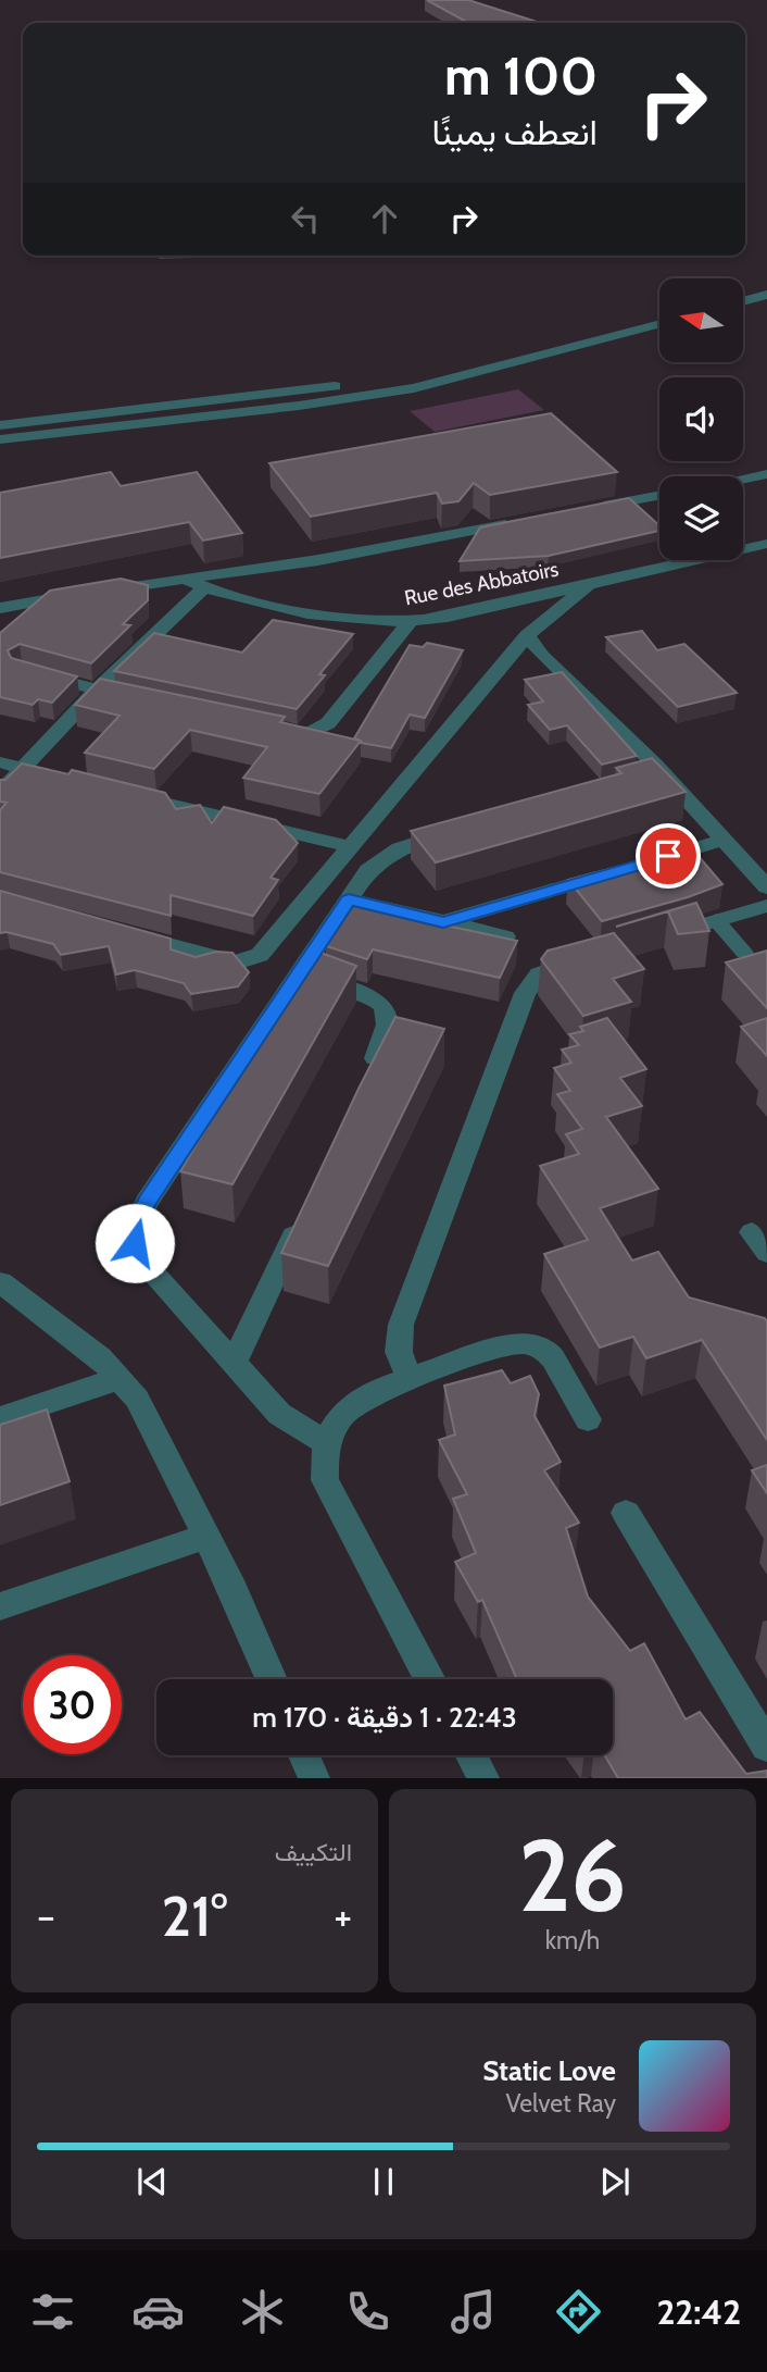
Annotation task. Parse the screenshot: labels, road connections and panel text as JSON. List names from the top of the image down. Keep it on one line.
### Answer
{"streets":{"street":["Rue des Abbatoirs"]},"north":"left","page":{"turn":["100 m","انعطف يمينًا"],"limit":"30","trip":"22:43 · 1 دقيقة · 170 m","tile":[["26","km/h"],"التكييف"],"heat":["−","21°","+"],"song":["Static Love","Velvet Ray"],"tabs":"22:42"}}
